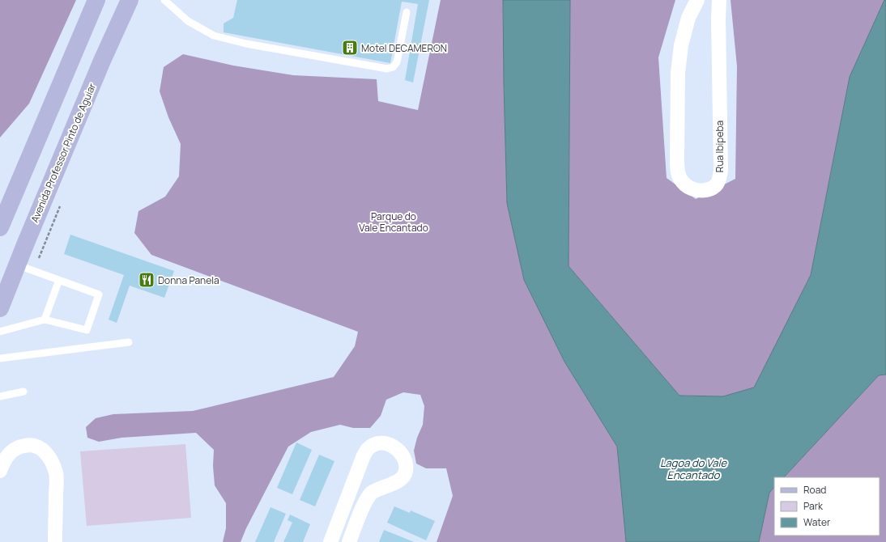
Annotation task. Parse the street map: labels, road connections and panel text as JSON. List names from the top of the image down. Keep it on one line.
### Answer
{"streets":{"main road":["Avenida Professor Pinto de Aguiar"],"street":["Rua Ibipeba"]},"water":["Lagoa do Vale Encantado"],"parks":["Parque do Vale Encantado"],"places":{"building":["Motel DECAMERON"],"restaurant":["Donna Panela"]},"legend":["Road","Park","Water"]}
